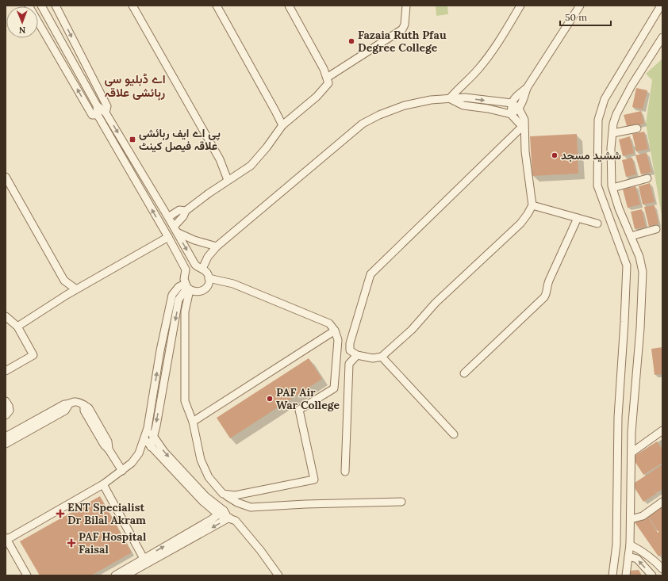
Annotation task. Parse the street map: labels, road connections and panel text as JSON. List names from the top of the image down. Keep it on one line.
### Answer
{"districts":["اے ڈبلیو سی رہائشی علاقہ"],"places":{"other":["Fazaia Ruth Pfau Degree College","ششید مسجد","PAF Air War College"],"transit":["پی اے ایف رہائشی علاقہ فیصل کینٹ"],"health":["ENT Specialist Dr Bilal Akram","PAF Hospital Faisal"]},"scale_bar":"50 m","north":"bottom"}
